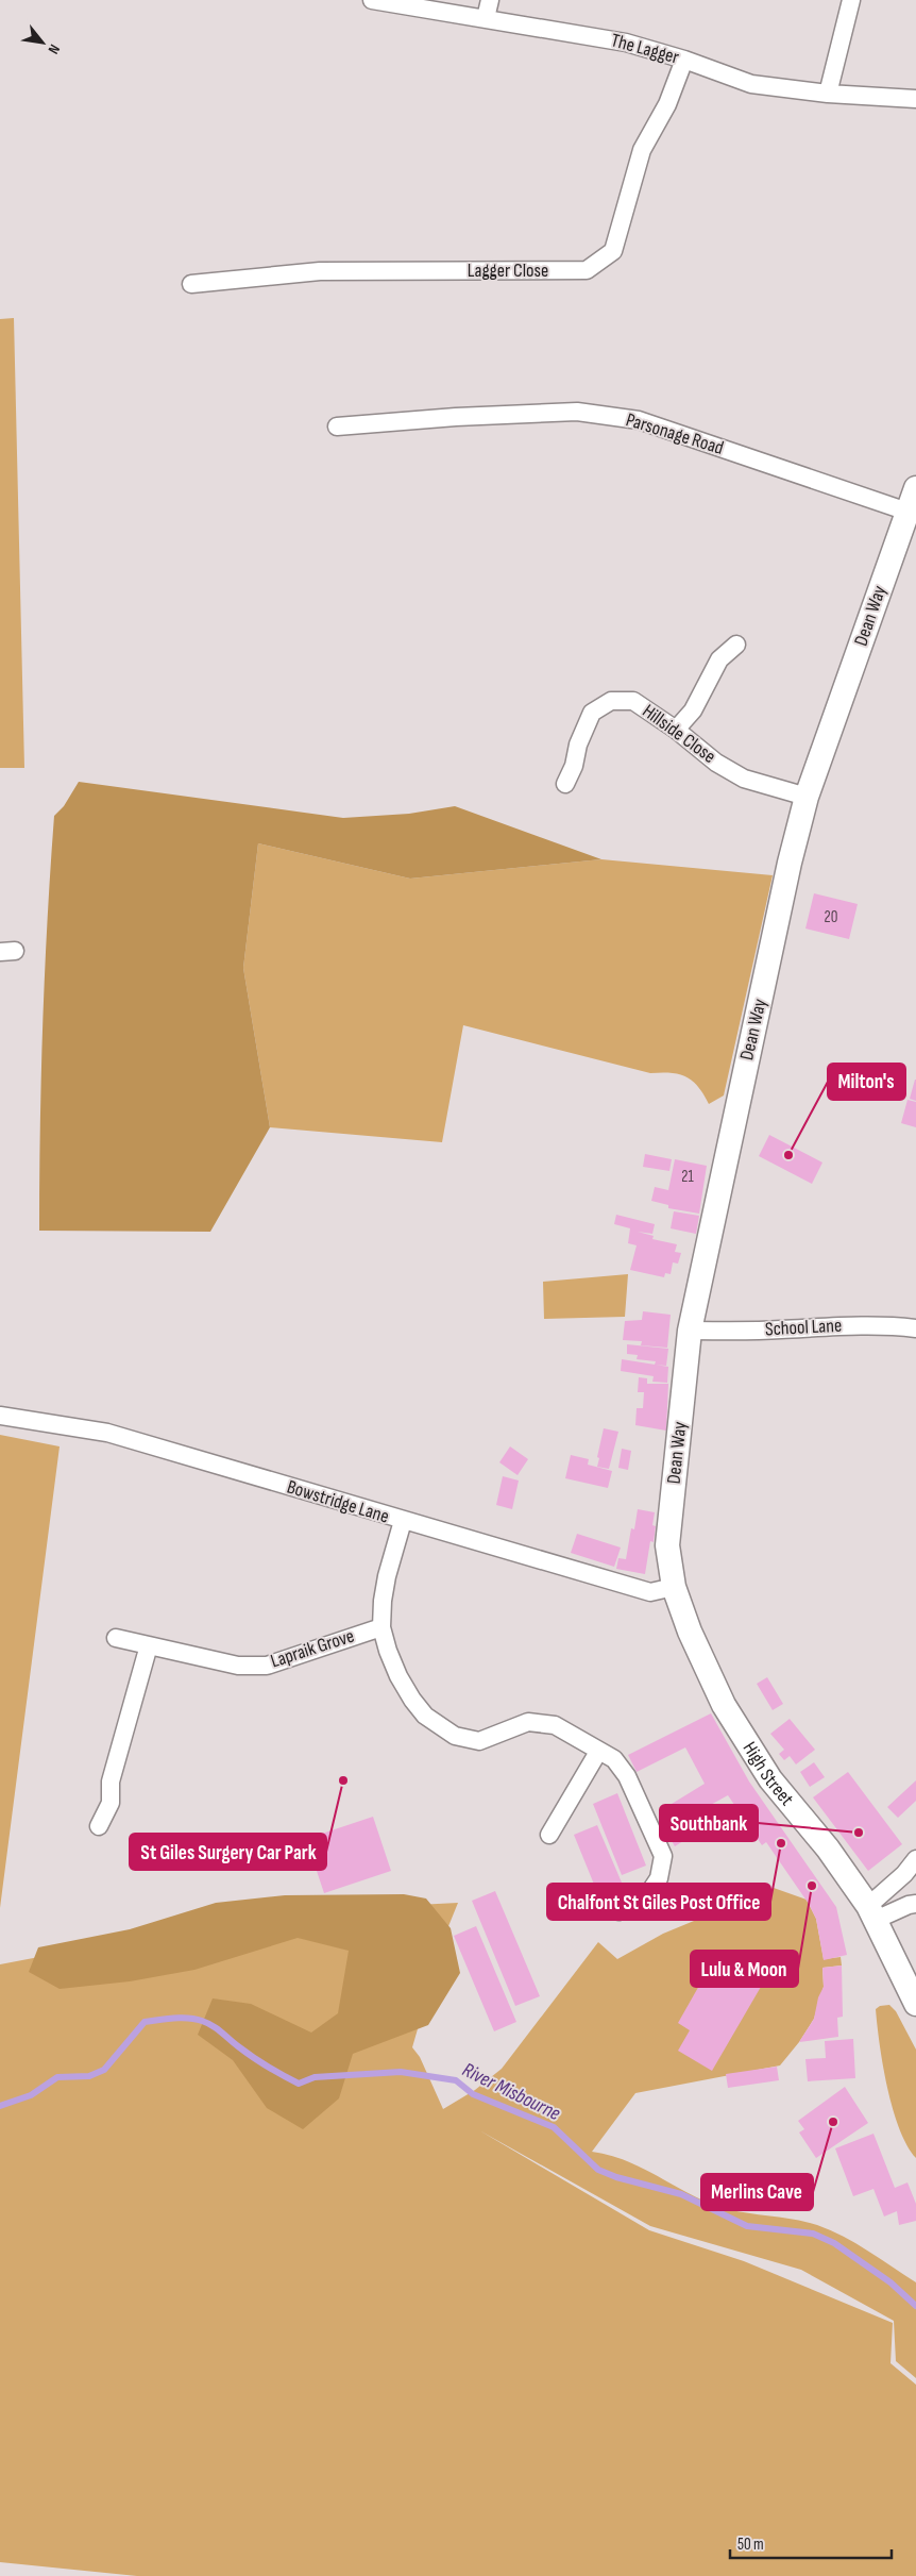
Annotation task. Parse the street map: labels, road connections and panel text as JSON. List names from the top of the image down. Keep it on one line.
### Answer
{"streets":{"street":["The Lagger","Lagger Close","Parsonage Road","Dean Way","Hillside Close","School Lane","Bowstridge Lane","Lapraik Grove","High Street"]},"crossings":[["The Lagger","Lagger Close"],["Parsonage Road","Dean Way"],["Dean Way","Hillside Close"],["Dean Way","School Lane"],["Dean Way","Bowstridge Lane"],["Dean Way","High Street"],["Bowstridge Lane","High Street"]],"water":["River Misbourne"],"places":["Milton's","St Giles Surgery Car Park","Southbank","Chalfont St Giles Post Office","Lulu & Moon","Merlins Cave"],"house_numbers":["20","21"],"scale_bar":"50 m","north":"bottom right"}
